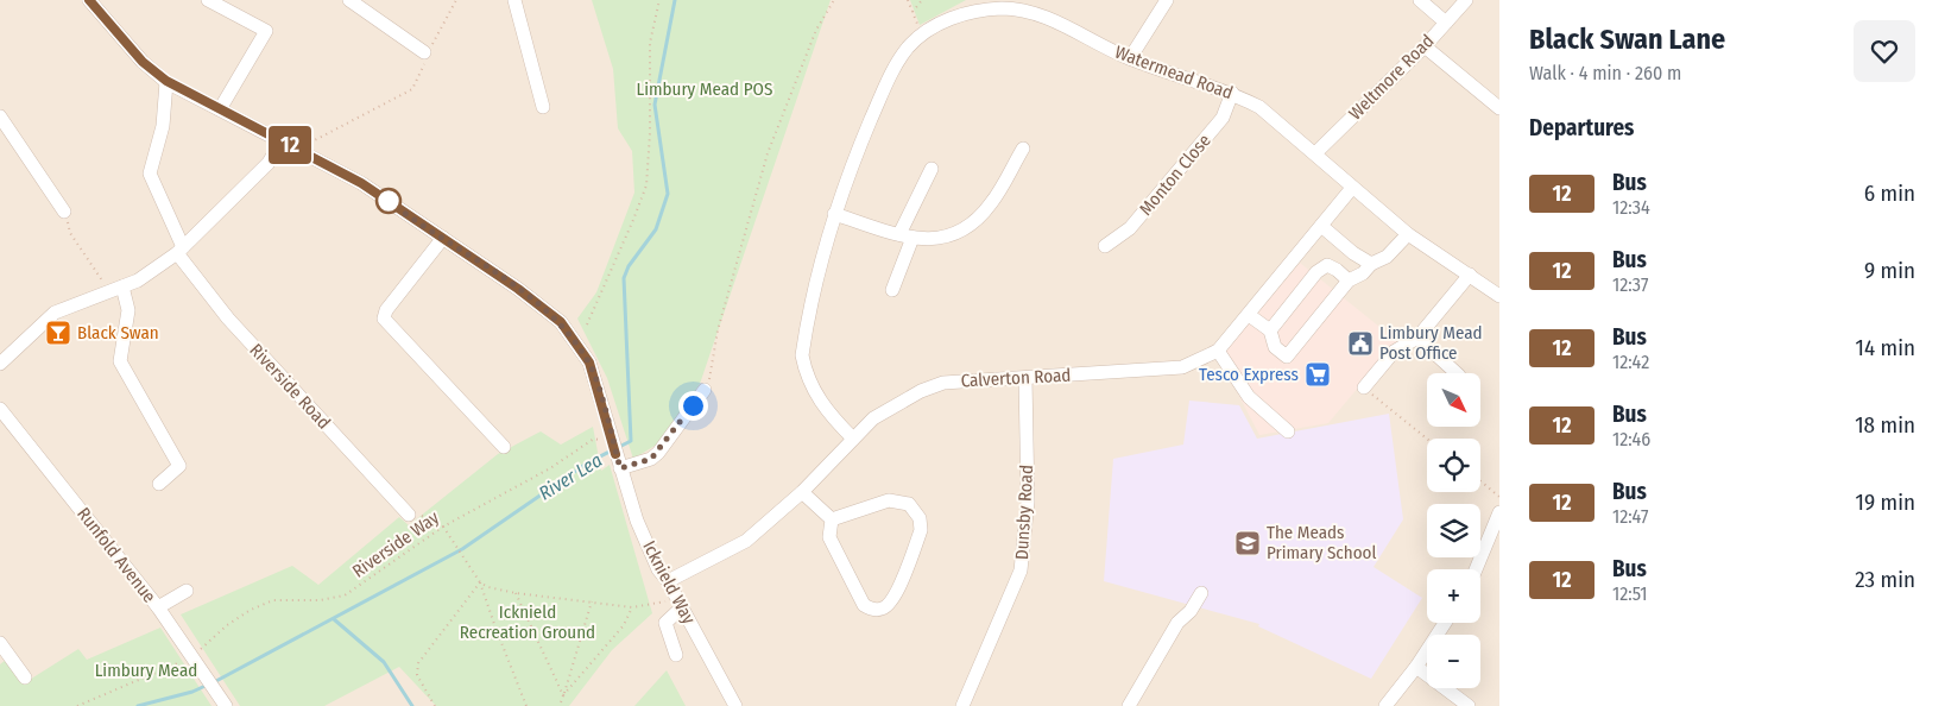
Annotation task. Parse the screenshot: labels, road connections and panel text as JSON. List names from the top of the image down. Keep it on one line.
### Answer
{"streets":{"street":["Watermead Road","Weltmore Road","Monton Close","Calverton Road","Riverside Road","Dunsby Road","Runfold Avenue","Icknield Way"],"path":["Riverside Way"]},"crossings":[["Watermead Road","Weltmore Road"],["Watermead Road","Monton Close"],["Watermead Road","Calverton Road"],["Calverton Road","Dunsby Road"],["Calverton Road","Icknield Way"],["Riverside Road","Icknield Way"],["Riverside Way","Icknield Way"]],"water":["River Lea"],"parks":["Limbury Mead POS","Icknield Recreation Ground","Limbury Mead"],"places":{"bar":["Black Swan"],"public building":["Limbury Mead Post Office"],"supermarket":["Tesco Express"],"school or university":["The Meads Primary School"]},"lines":["bus line 12"],"north":"bottom right","page":{"on_map":"12","heading":[["Black Swan Lane","Walk · 4 min · 260 m"],"Departures"],"list":[{"mark":"12","name":"Bus","note":"12:34","value":"6 min"},{"mark":"12","name":"Bus","note":"12:37","value":"9 min"},{"mark":"12","name":"Bus","note":"12:42","value":"14 min"},{"mark":"12","name":"Bus","note":"12:46","value":"18 min"},{"mark":"12","name":"Bus","note":"12:47","value":"19 min"},{"mark":"12","name":"Bus","note":"12:51","value":"23 min"}],"map_buttons":["+","−"]}}
